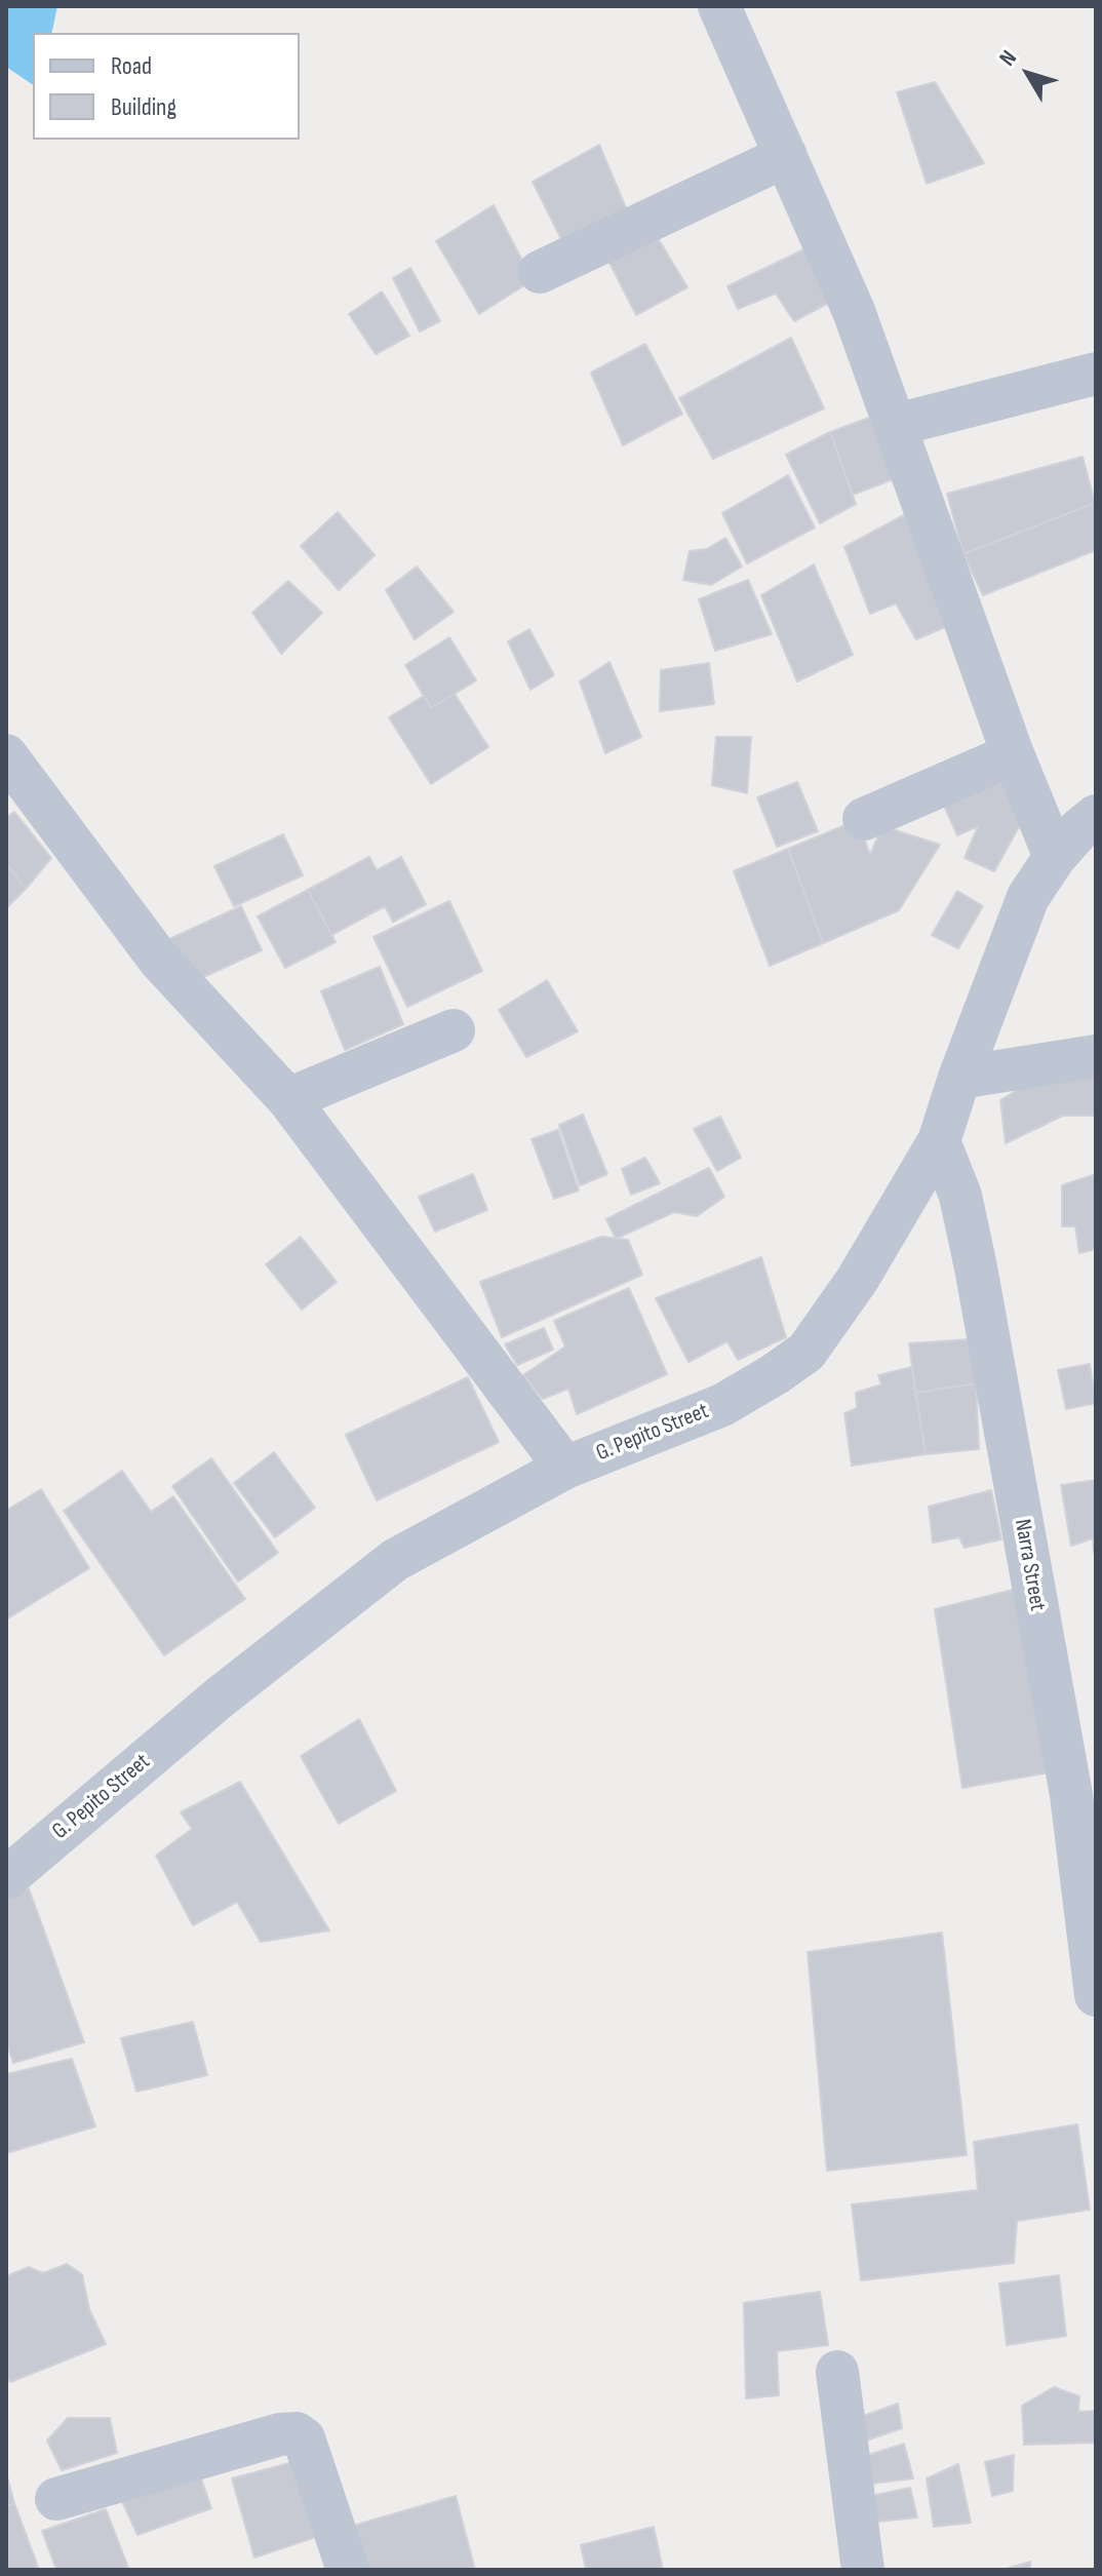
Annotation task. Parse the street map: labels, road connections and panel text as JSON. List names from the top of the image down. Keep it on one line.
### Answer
{"streets":{"street":["G. Pepito Street","Narra Street"]},"crossings":[["G. Pepito Street","Narra Street"]],"legend":["Road","Building"],"north":"top left"}
